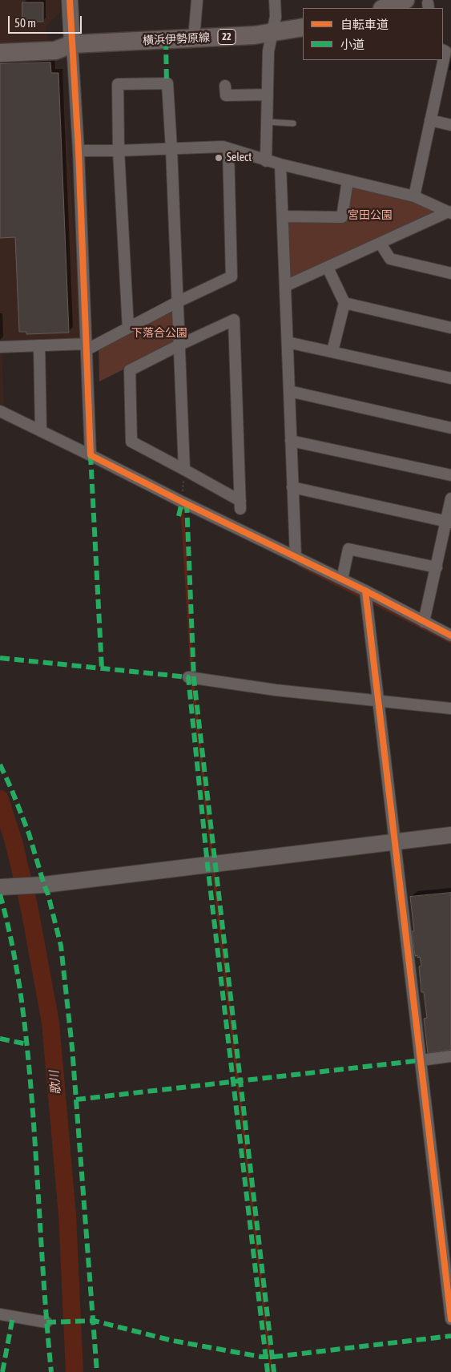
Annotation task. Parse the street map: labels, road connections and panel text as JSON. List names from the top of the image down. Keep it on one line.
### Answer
{"streets":{"main road":["22","横浜伊勢原線"]},"water":["歌川"],"parks":["宮田公園","下落合公園"],"places":["Select"],"legend":["自転車道","小道"],"scale_bar":"50 m"}
